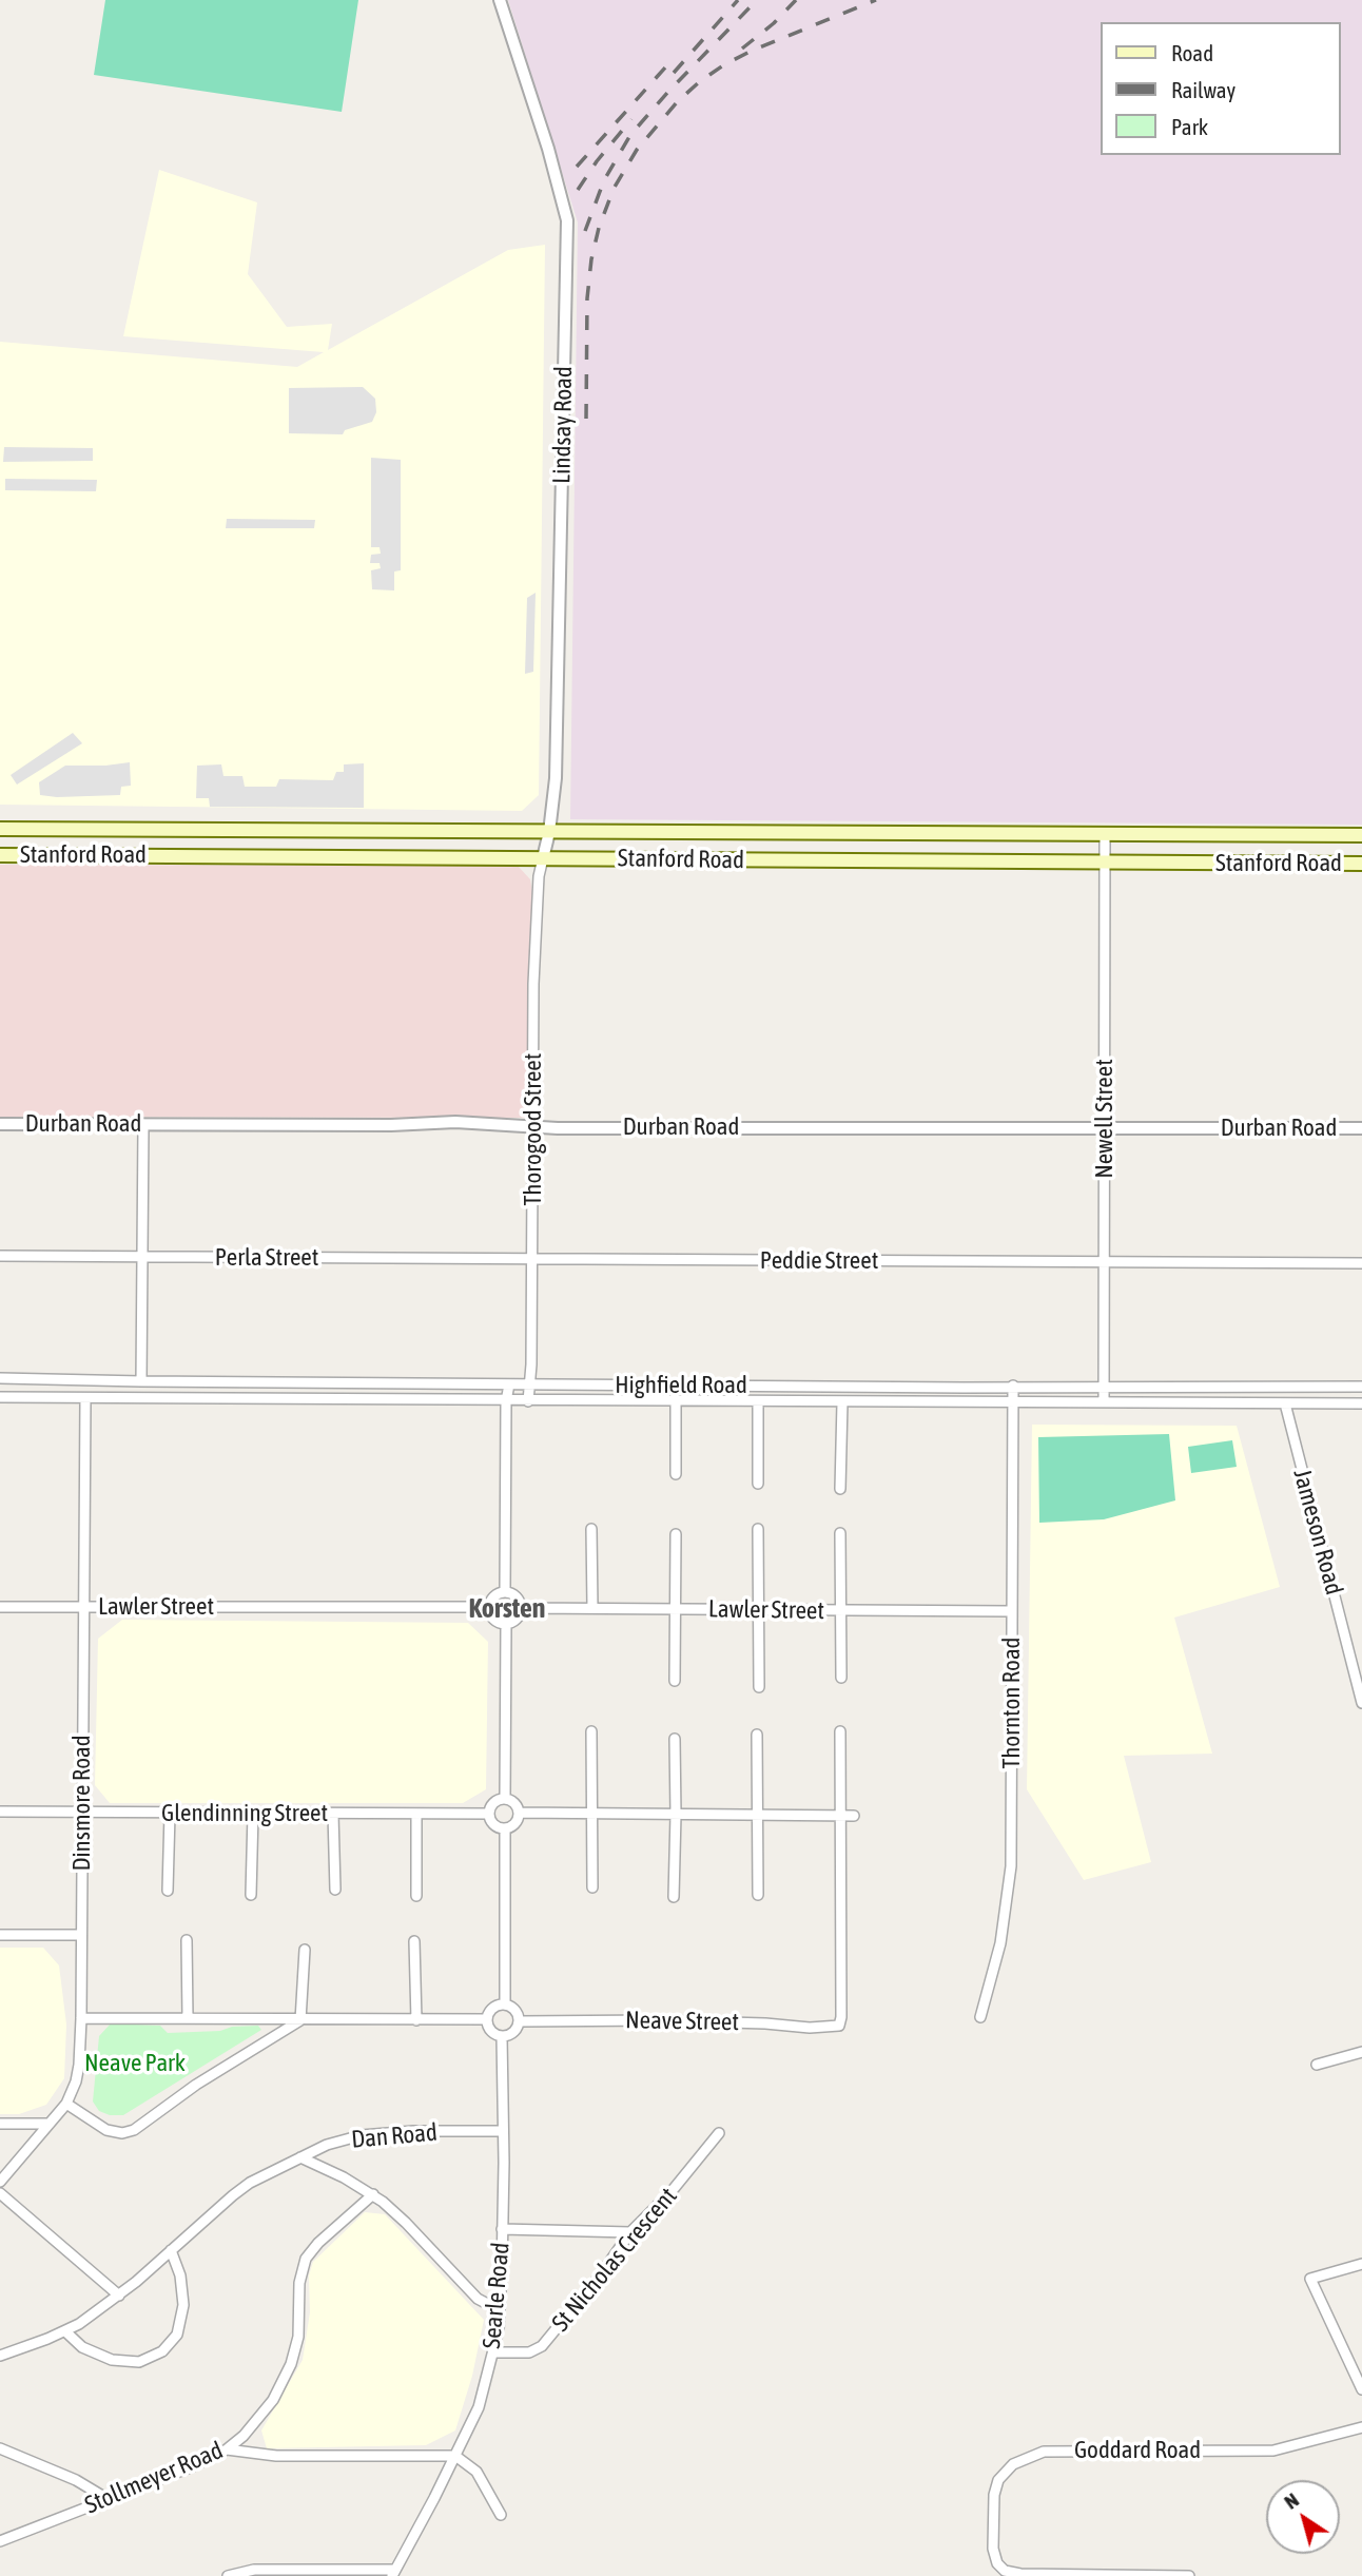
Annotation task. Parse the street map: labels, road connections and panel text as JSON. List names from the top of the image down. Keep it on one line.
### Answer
{"streets":{"main road":["Stanford Road"],"street":["Lindsay Road","Newell Street","Durban Road","Thorogood Street","Perla Street","Peddie Street","Highfield Road","Jameson Road","Lawler Street","Thornton Road","Dinsmore Road","Glendinning Street","Neave Street","Dan Road","St Nicholas Crescent","Searle Road","Goddard Road","Stollmeyer Road"]},"crossings":[["Lindsay Road","Stanford Road"],["Lindsay Road","Thorogood Street"],["Stanford Road","Newell Street"],["Stanford Road","Thorogood Street"],["Newell Street","Durban Road"],["Newell Street","Peddie Street"],["Newell Street","Highfield Road"],["Durban Road","Thorogood Street"],["Thorogood Street","Perla Street"],["Thorogood Street","Peddie Street"],["Thorogood Street","Highfield Road"],["Perla Street","Peddie Street"],["Highfield Road","Jameson Road"],["Highfield Road","Thornton Road"],["Highfield Road","Dinsmore Road"],["Lawler Street","Thornton Road"],["Lawler Street","Dinsmore Road"],["Dinsmore Road","Glendinning Street"],["Neave Street","Searle Road"],["Dan Road","Searle Road"],["St Nicholas Crescent","Searle Road"]],"districts":["Korsten"],"parks":["Neave Park"],"legend":["Road","Railway","Park"],"north":"top left"}
